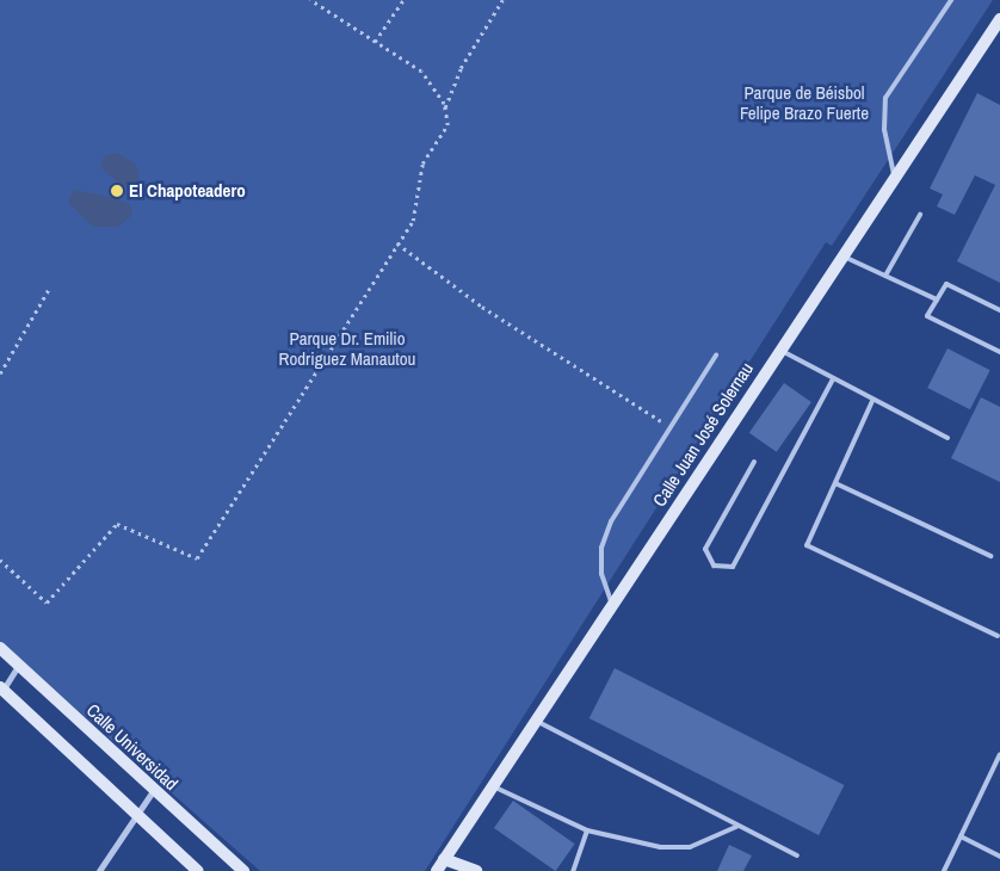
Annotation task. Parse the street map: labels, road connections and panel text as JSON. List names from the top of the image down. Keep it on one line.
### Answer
{"streets":{"street":["Calle Juan José Solernau","Calle Universidad"]},"parks":["Parque de Béisbol Felipe Brazo Fuerte","Parque Dr. Emilio Rodriguez Manautou"],"places":["El Chapoteadero"]}
